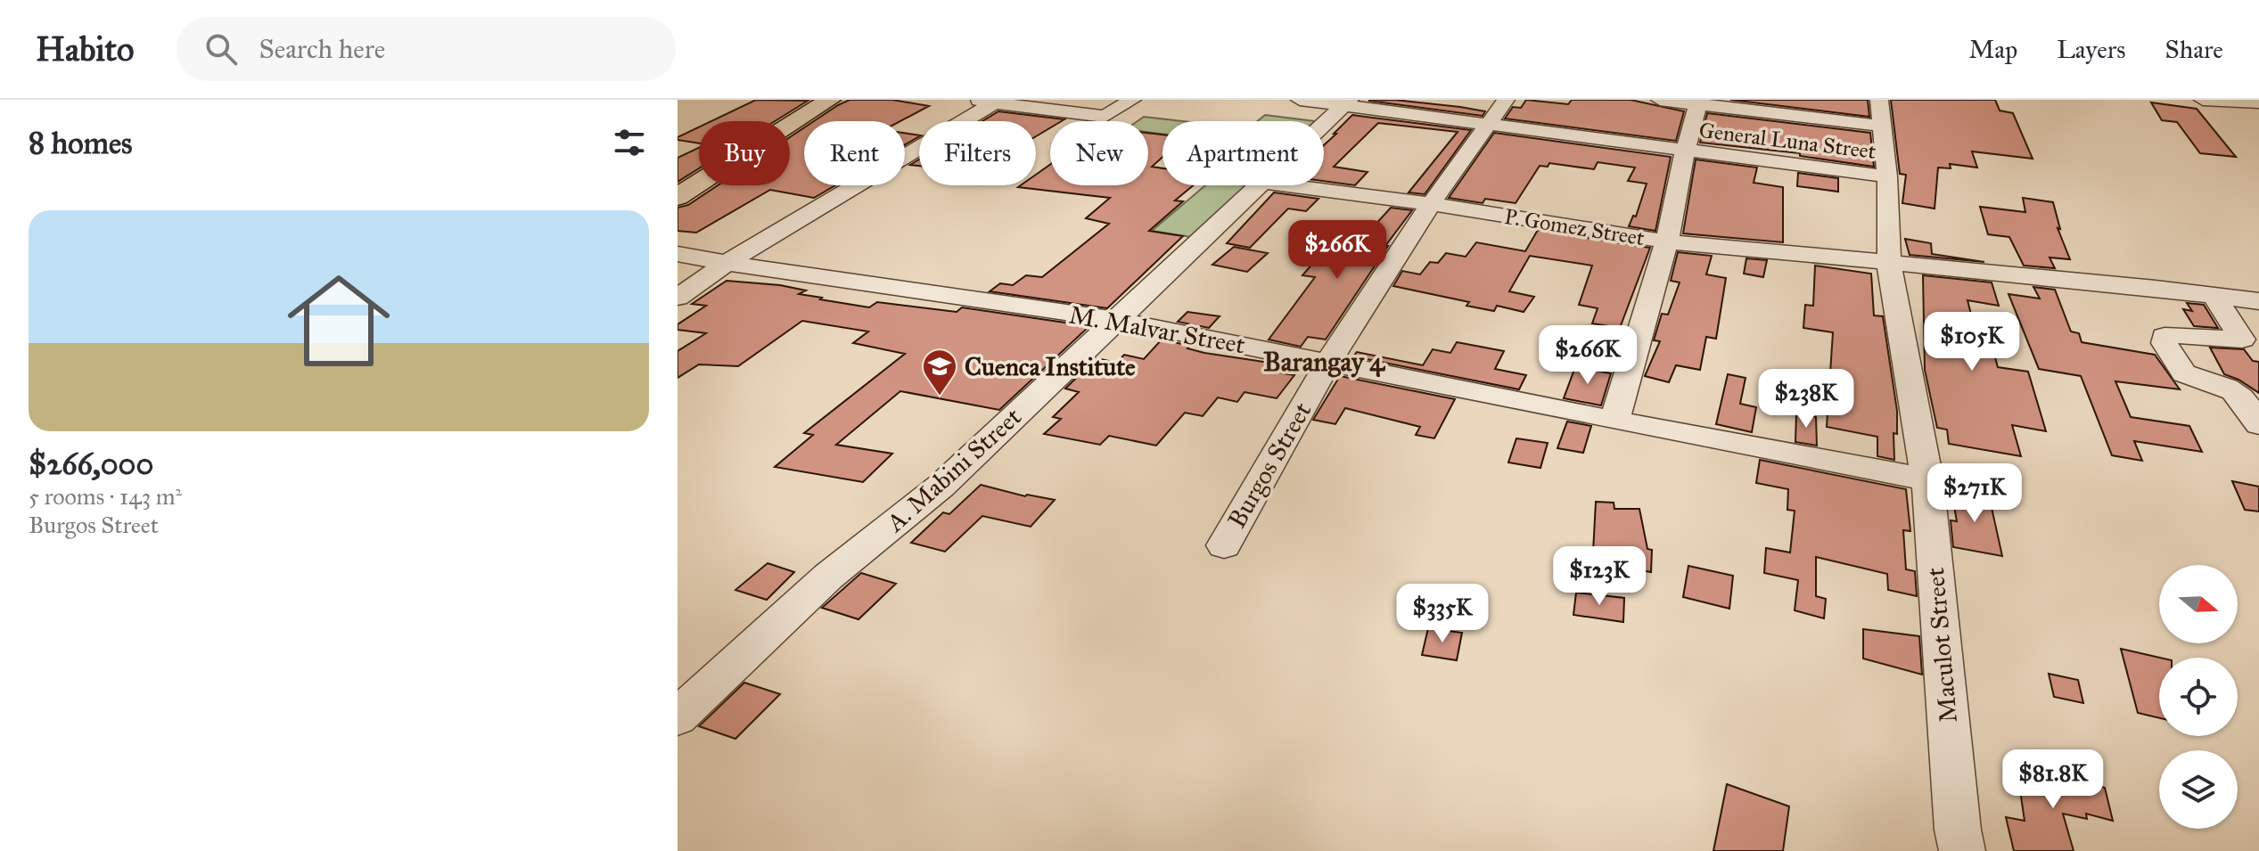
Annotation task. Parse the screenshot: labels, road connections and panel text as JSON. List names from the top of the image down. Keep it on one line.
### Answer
{"streets":{"street":["General Luna Street","P. Gomez Street","M. Malvar Street","Burgos Street","A. Mabini Street","Maculot Street"]},"crossings":[["General Luna Street","Burgos Street"],["General Luna Street","A. Mabini Street"],["General Luna Street","Maculot Street"],["P. Gomez Street","Burgos Street"],["P. Gomez Street","Maculot Street"],["M. Malvar Street","Burgos Street"],["M. Malvar Street","A. Mabini Street"],["M. Malvar Street","Maculot Street"]],"districts":["Barangay 4"],"places":{"school or university":["Cuenca Institute"]},"north":"right","page":{"header":"Habito","search":"Search here","nav":["Map","Layers","Share"],"heading":"8 homes","chip":["Buy","Rent","Filters","New","Apartment"],"list":[{"name":"$266,000","note":"5 rooms · 143 m² · Burgos Street"}],"price":["$266K","$105K","$266K","$238K","$271K","$123K","$335K","$81.8K"]}}
